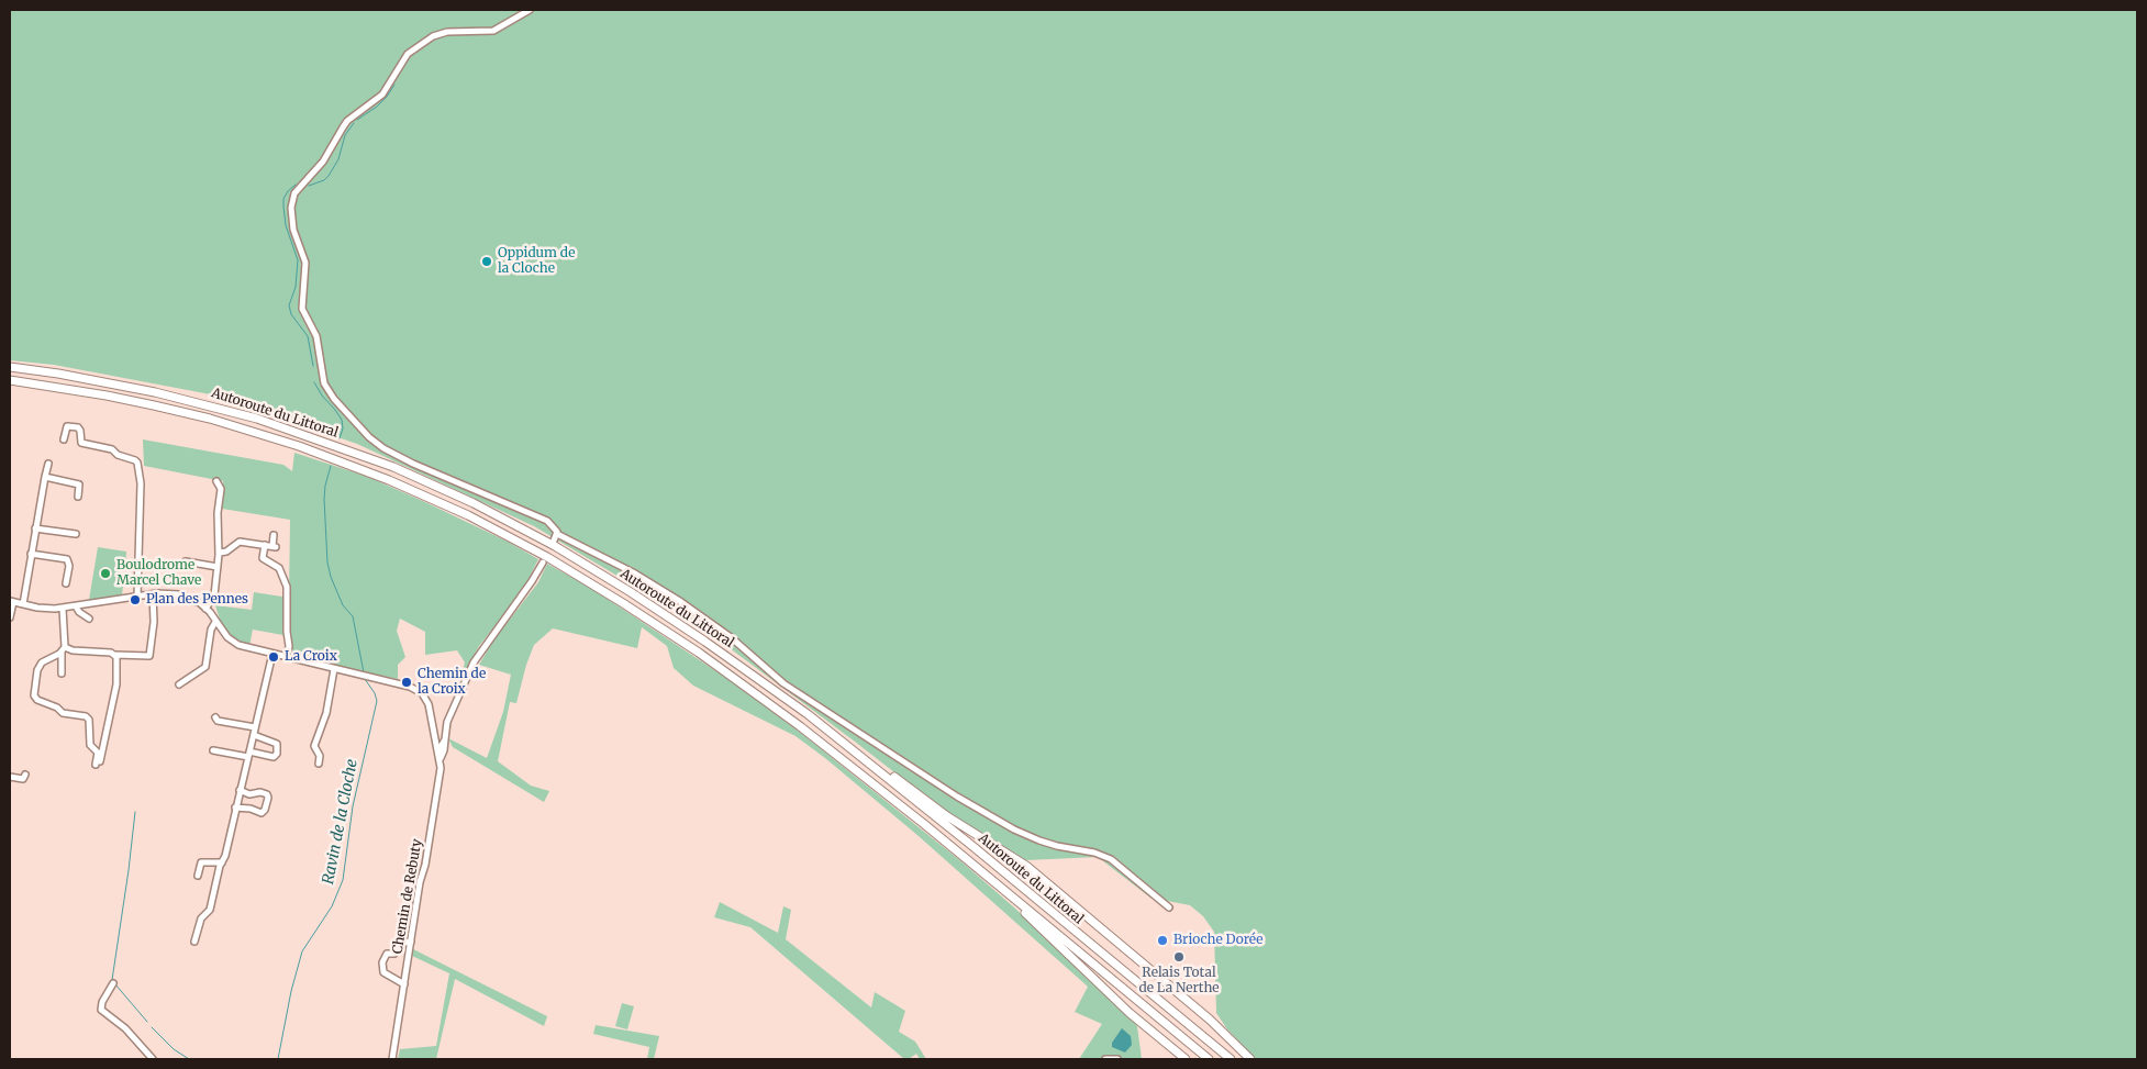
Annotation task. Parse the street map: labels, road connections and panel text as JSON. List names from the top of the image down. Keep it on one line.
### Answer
{"streets":{"highway":["Autoroute du Littoral"],"street":["Chemin de Rebuty"]},"water":["Ravin de la Cloche"],"places":["Oppidum de la Cloche","Boulodrome Marcel Chave","Plan des Pennes","La Croix","Chemin de la Croix","Brioche Dorée","Relais Total de La Nerthe"]}
